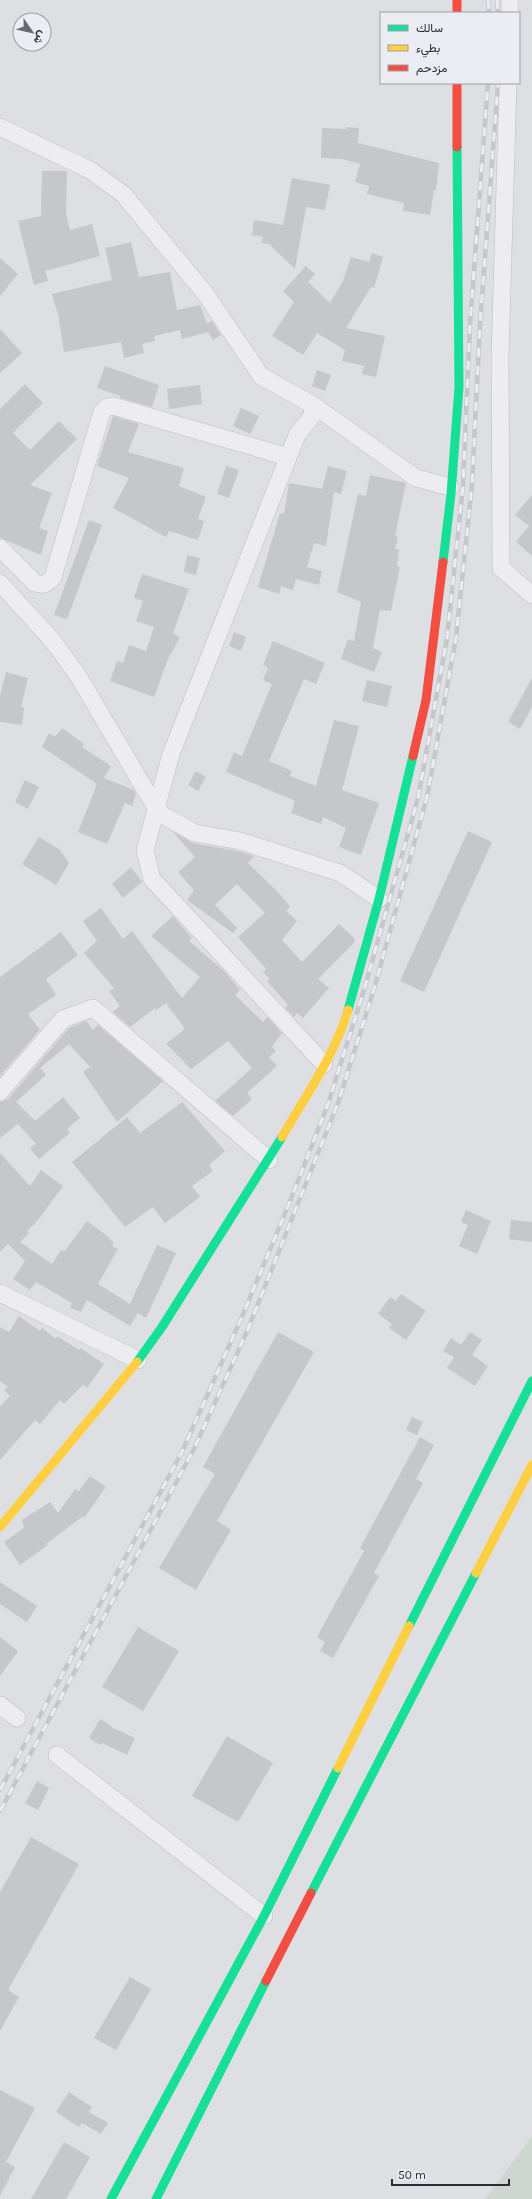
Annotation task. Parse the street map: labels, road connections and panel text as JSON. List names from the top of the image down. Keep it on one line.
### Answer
{"legend":["سالك","بطيء","مزدحم"],"scale_bar":"50 m","north":"bottom right"}
